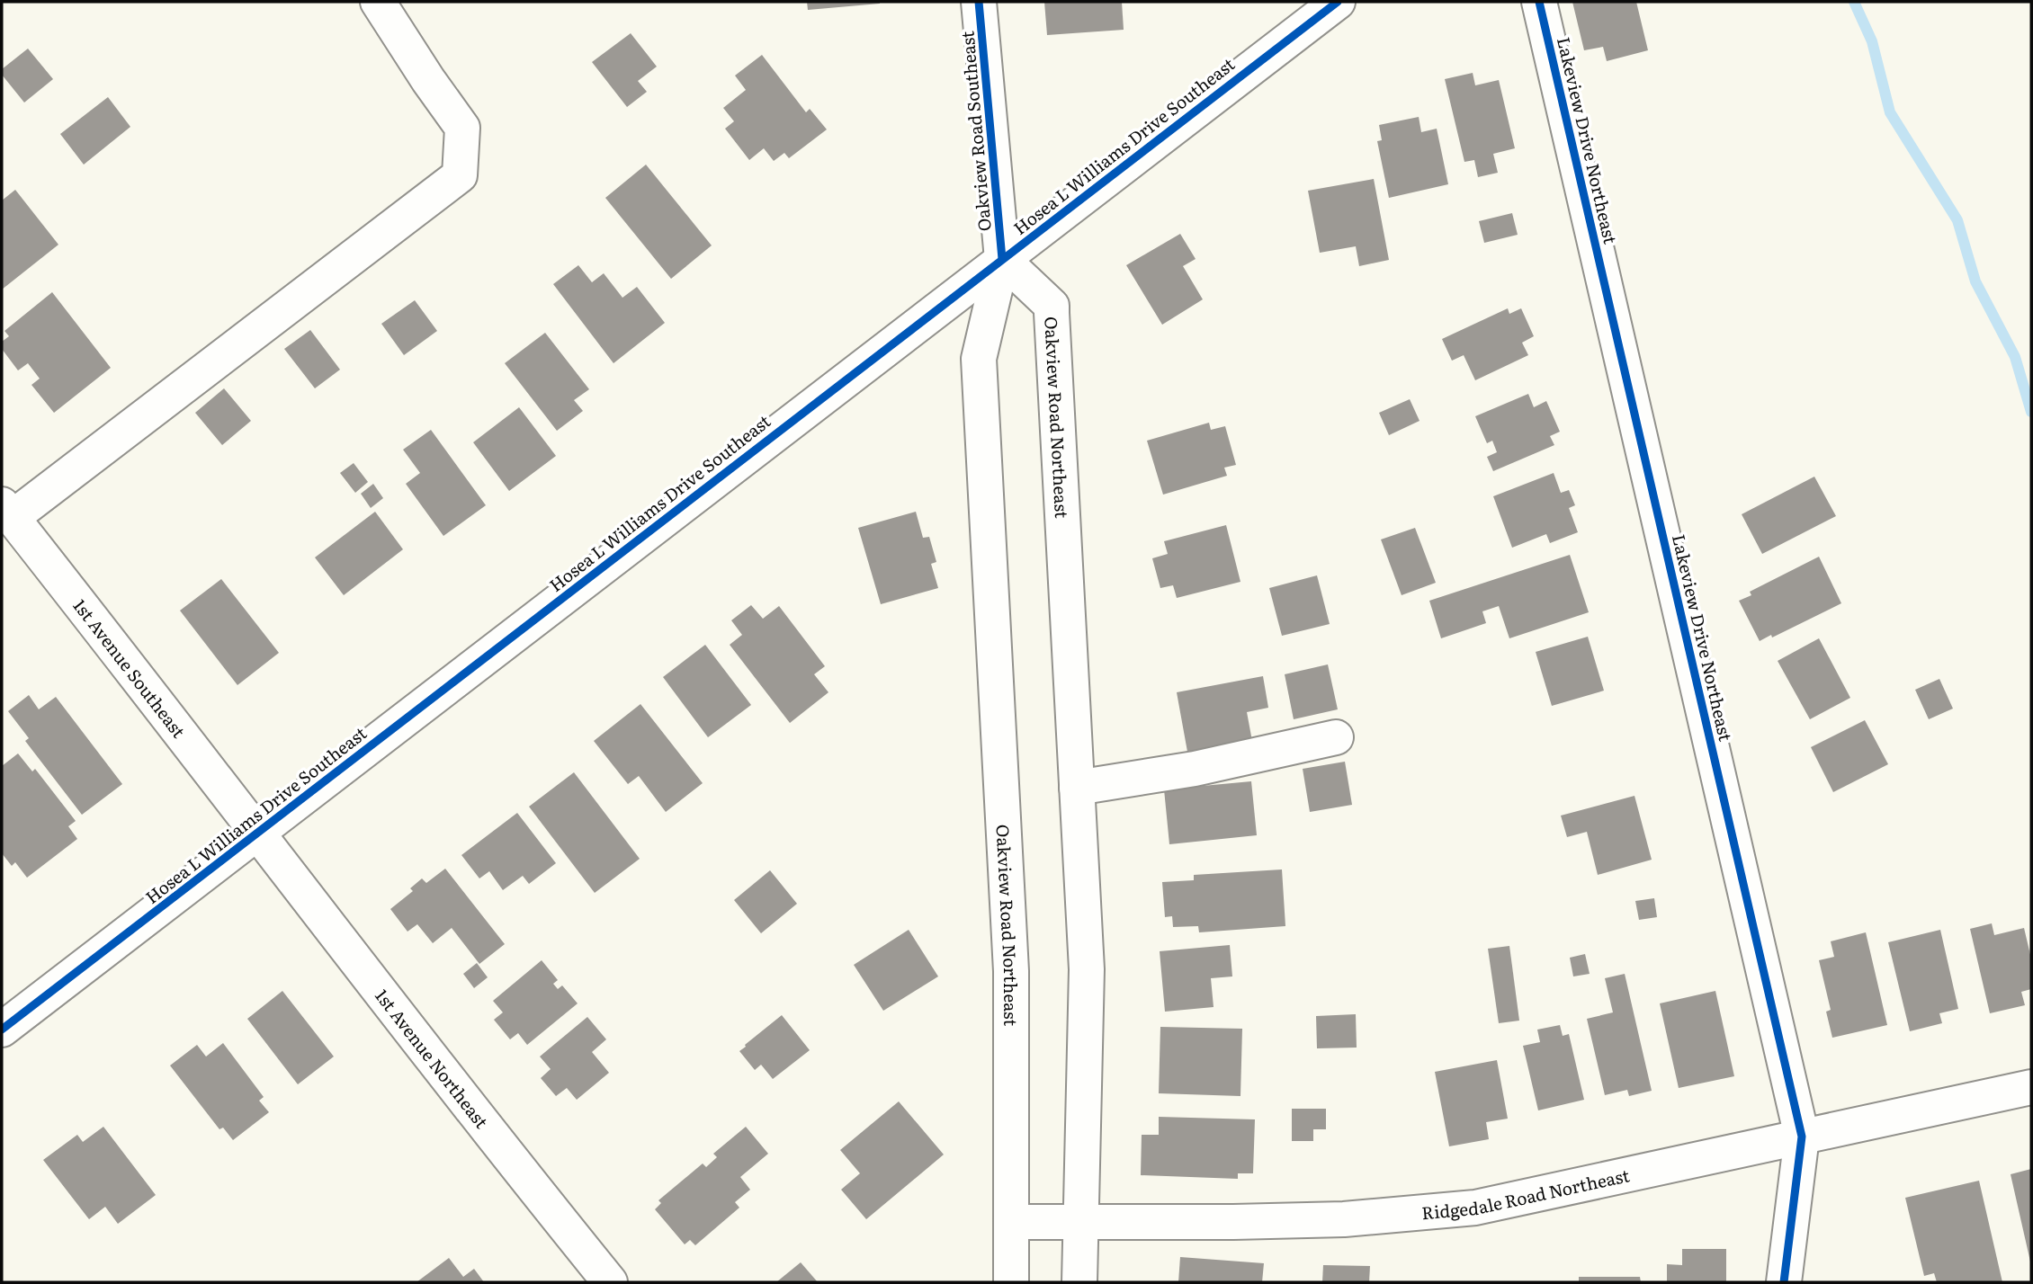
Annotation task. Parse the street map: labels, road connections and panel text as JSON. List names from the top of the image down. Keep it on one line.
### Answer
{"streets":{"street":["Oakview Road Southeast","Lakeview Drive Northeast","Hosea L Williams Drive Southeast","Oakview Road Northeast","1st Avenue Southeast","1st Avenue Northeast","Ridgedale Road Northeast"]},"crossings":[["Oakview Road Southeast","Hosea L Williams Drive Southeast"],["Oakview Road Southeast","Oakview Road Northeast"],["Lakeview Drive Northeast","Ridgedale Road Northeast"],["Hosea L Williams Drive Southeast","Oakview Road Northeast"],["Hosea L Williams Drive Southeast","1st Avenue Southeast"],["Hosea L Williams Drive Southeast","1st Avenue Northeast"],["Oakview Road Northeast","Ridgedale Road Northeast"],["1st Avenue Southeast","1st Avenue Northeast"]]}
